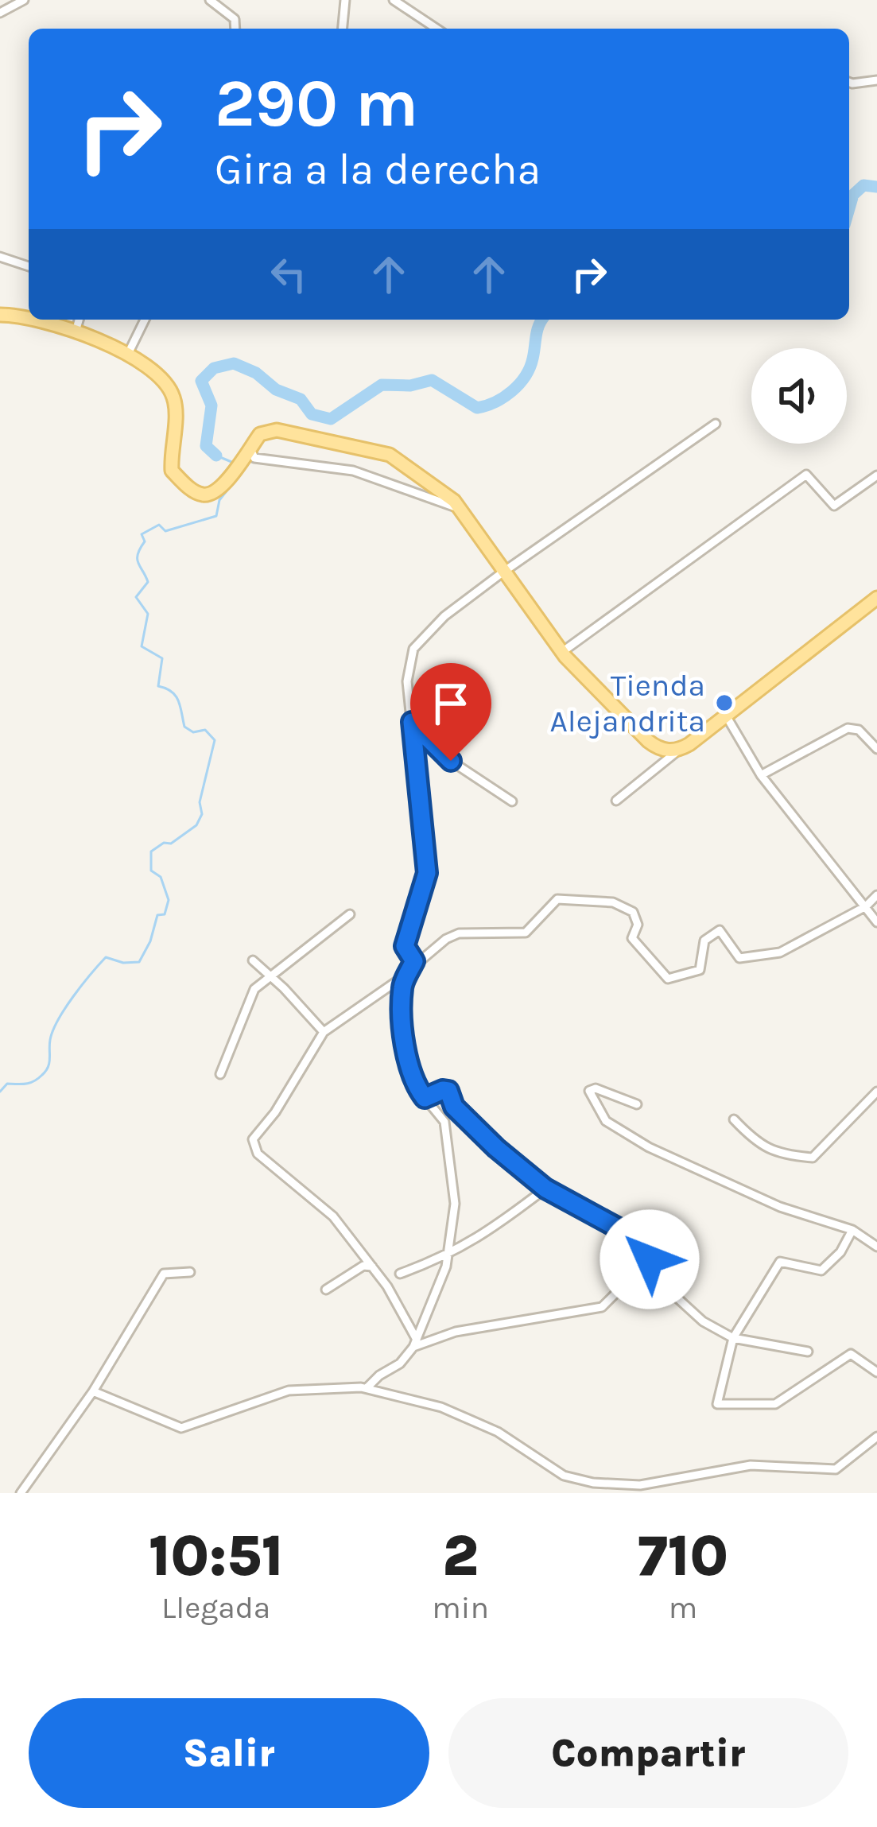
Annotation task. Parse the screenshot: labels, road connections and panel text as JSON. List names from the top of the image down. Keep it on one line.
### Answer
{"places":["Tienda Alejandrita"],"page":{"turn":["290 m","Gira a la derecha"],"eta":["10:51","Llegada","2","min","710","m"],"buttons":["Salir","Compartir"]}}
